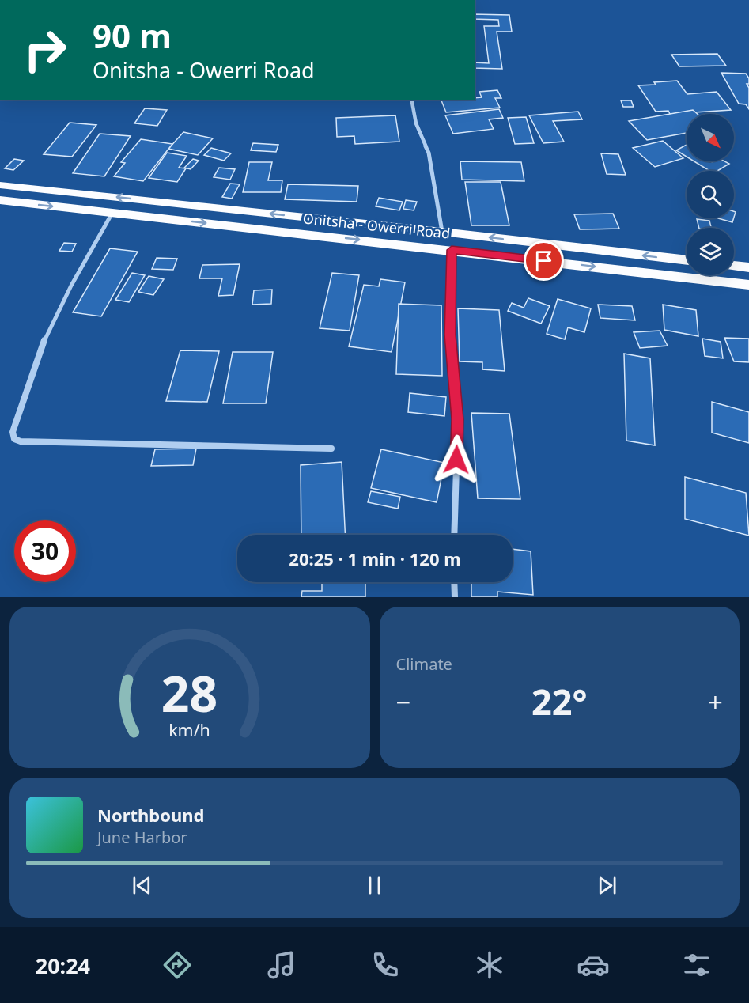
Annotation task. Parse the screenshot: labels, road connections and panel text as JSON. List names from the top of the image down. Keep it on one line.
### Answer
{"streets":{"highway":["Onitsha - Owerri Road"]},"north":"bottom right","page":{"turn":["90 m","Onitsha - Owerri Road"],"limit":"30","trip":"20:25 · 1 min · 120 m","tile":"Climate","heat":["−","22°","+"],"song":["Northbound","June Harbor"],"tabs":"20:24","gauge":["28","km/h"]}}
